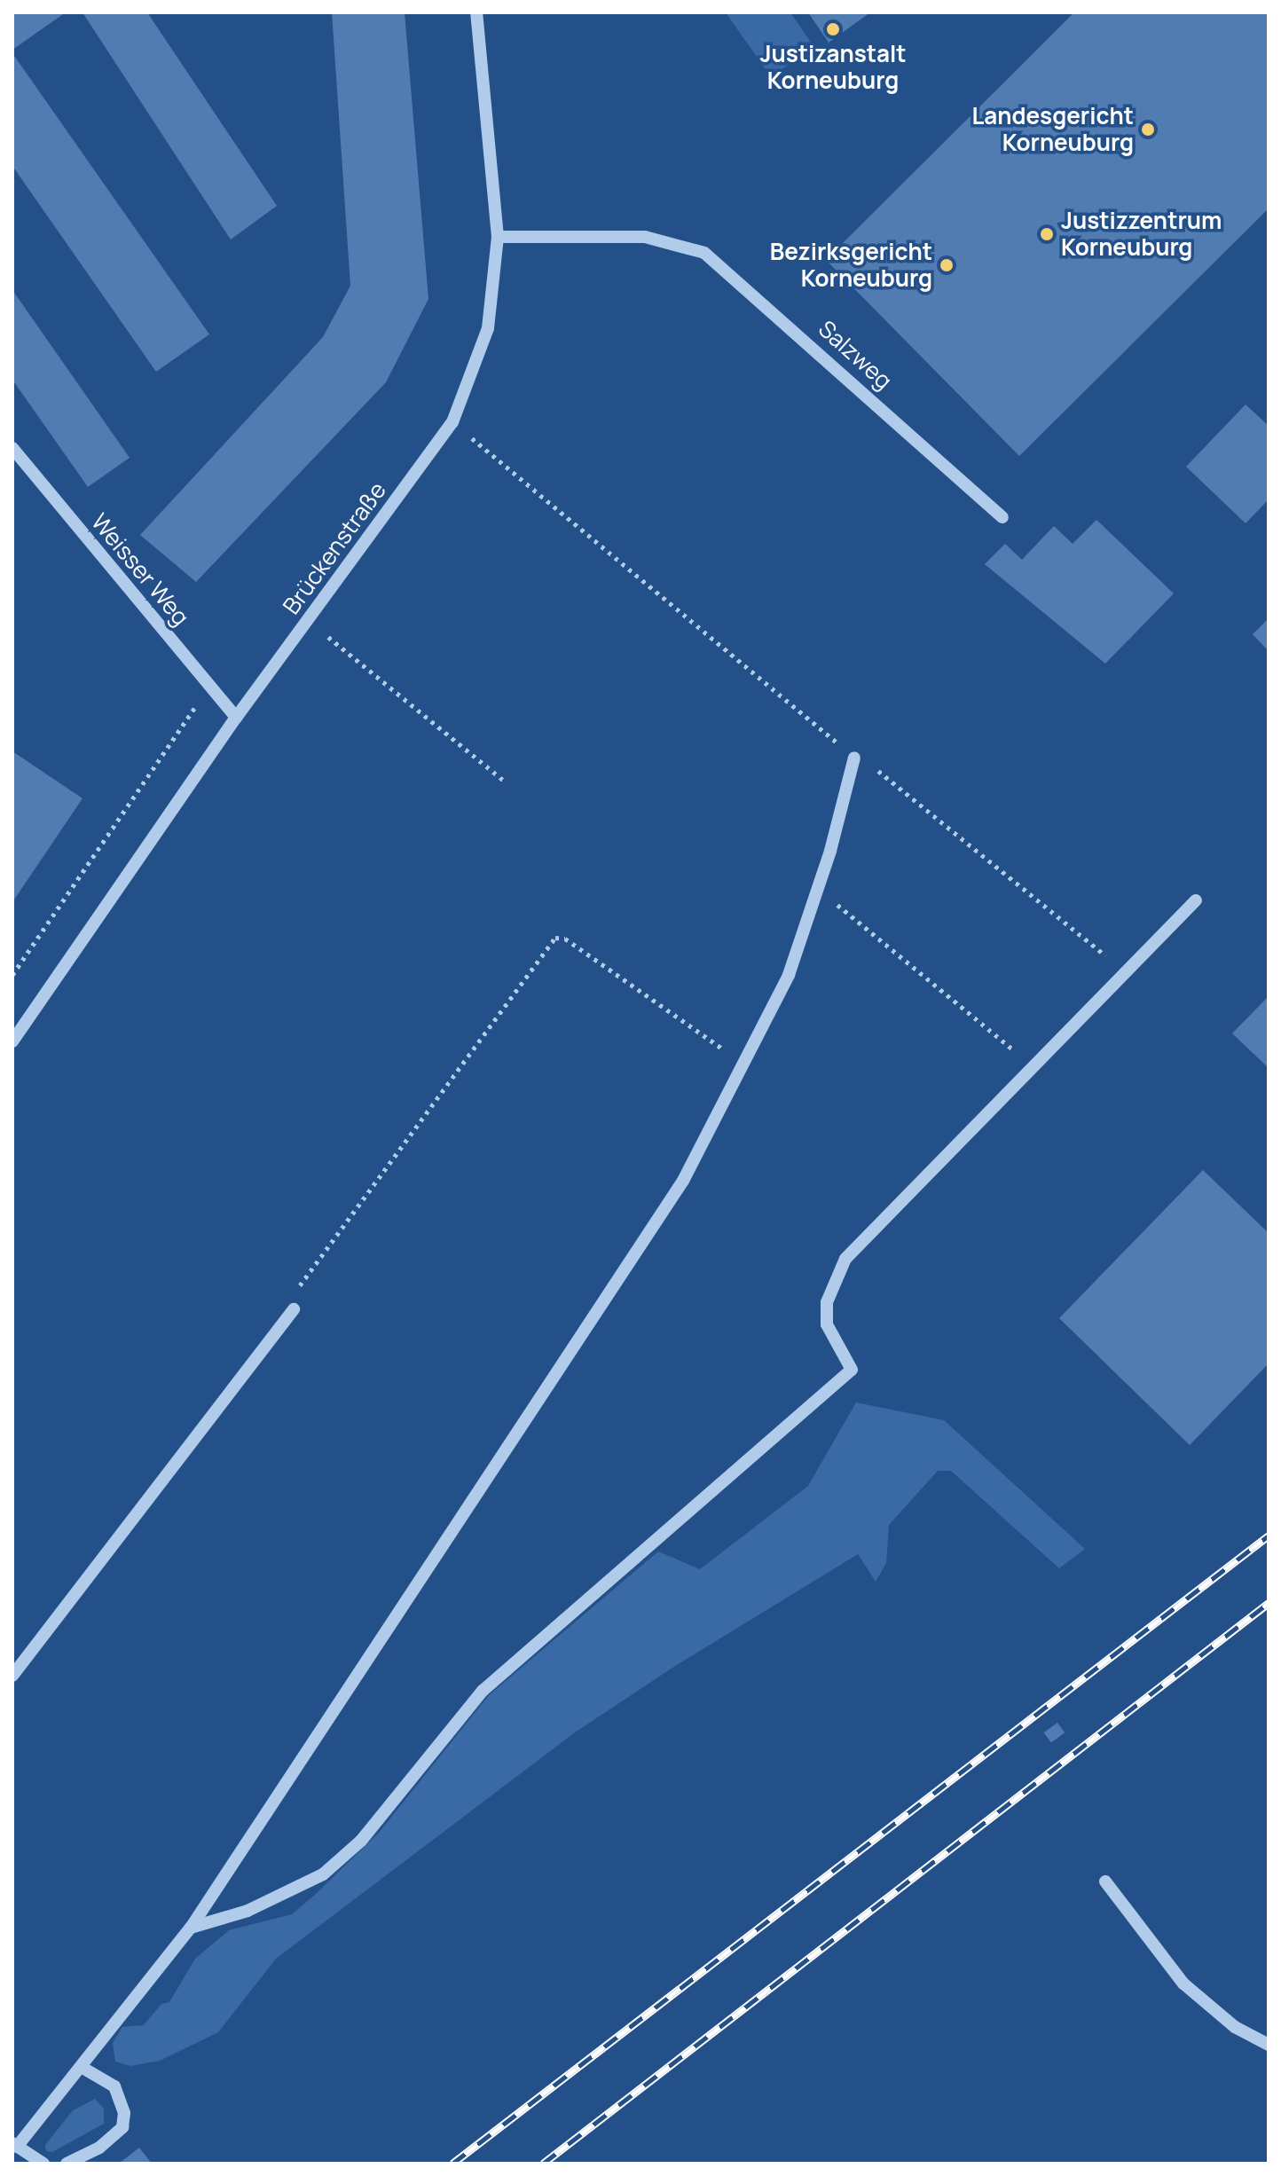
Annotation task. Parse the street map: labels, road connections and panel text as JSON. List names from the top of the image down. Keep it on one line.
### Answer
{"streets":{"street":["Salzweg","Brückenstraße","Weisser Weg"]},"crossings":[["Salzweg","Brückenstraße"],["Brückenstraße","Weisser Weg"]],"places":["Justizanstalt Korneuburg","Landesgericht Korneuburg","Justizzentrum Korneuburg","Bezirksgericht Korneuburg"]}
